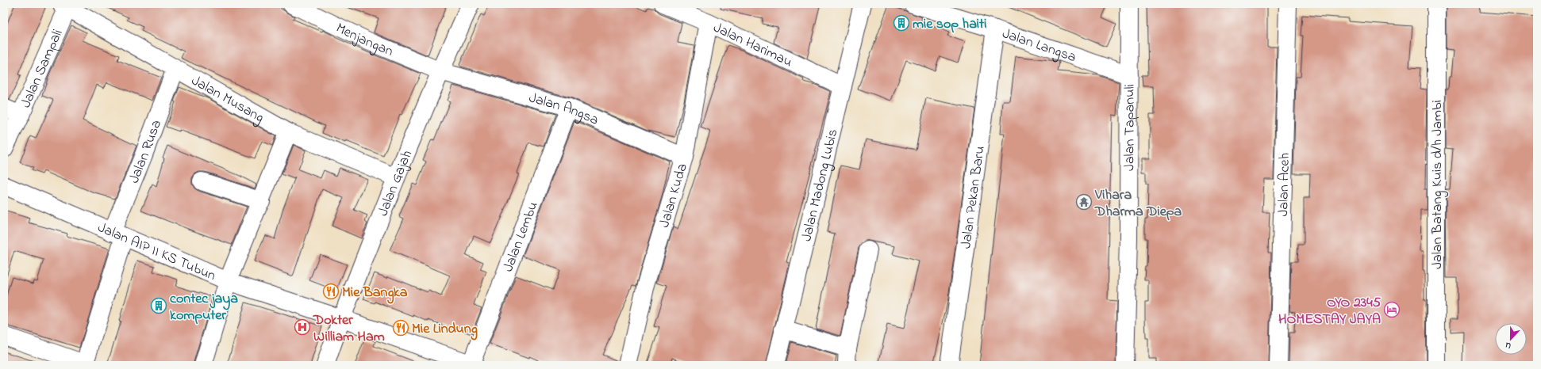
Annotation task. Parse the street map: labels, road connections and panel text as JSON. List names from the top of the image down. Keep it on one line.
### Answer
{"streets":{"street":["Menjangan","Jalan Harimau","Jalan Langsa","Jalan Sampali","Jalan Musang","Jalan Angsa","Jalan Tapanuli","Jalan Rusa","Jalan Gajah","Jalan Madong Lubis","Jalan Aceh","Jalan Batang Kuis d/h Jambi","Jalan Kuda","Jalan Pekan Baru","Jalan Lembu","Jalan AIP II KS Tubun"]},"crossings":[["Menjangan","Jalan Angsa"],["Menjangan","Jalan Gajah"],["Jalan Harimau","Jalan Madong Lubis"],["Jalan Harimau","Jalan Kuda"],["Jalan Langsa","Jalan Tapanuli"],["Jalan Langsa","Jalan Pekan Baru"],["Jalan Sampali","Jalan Musang"],["Jalan Musang","Jalan Rusa"],["Jalan Musang","Jalan Gajah"],["Jalan Angsa","Jalan Gajah"],["Jalan Angsa","Jalan Kuda"],["Jalan Angsa","Jalan Lembu"],["Jalan Rusa","Jalan AIP II KS Tubun"],["Jalan Gajah","Jalan AIP II KS Tubun"],["Jalan Lembu","Jalan AIP II KS Tubun"]],"places":{"building":["mie sop haiti","contec jaya komputer"],"temple":["Vihara Dharma Diepa"],"restaurant":["Mie Bangka","Mie Lindung"],"hotel":["OYO 2345 HOMESTAY JAYA"],"hospital":["Dokter William Ham"]},"north":"bottom"}
